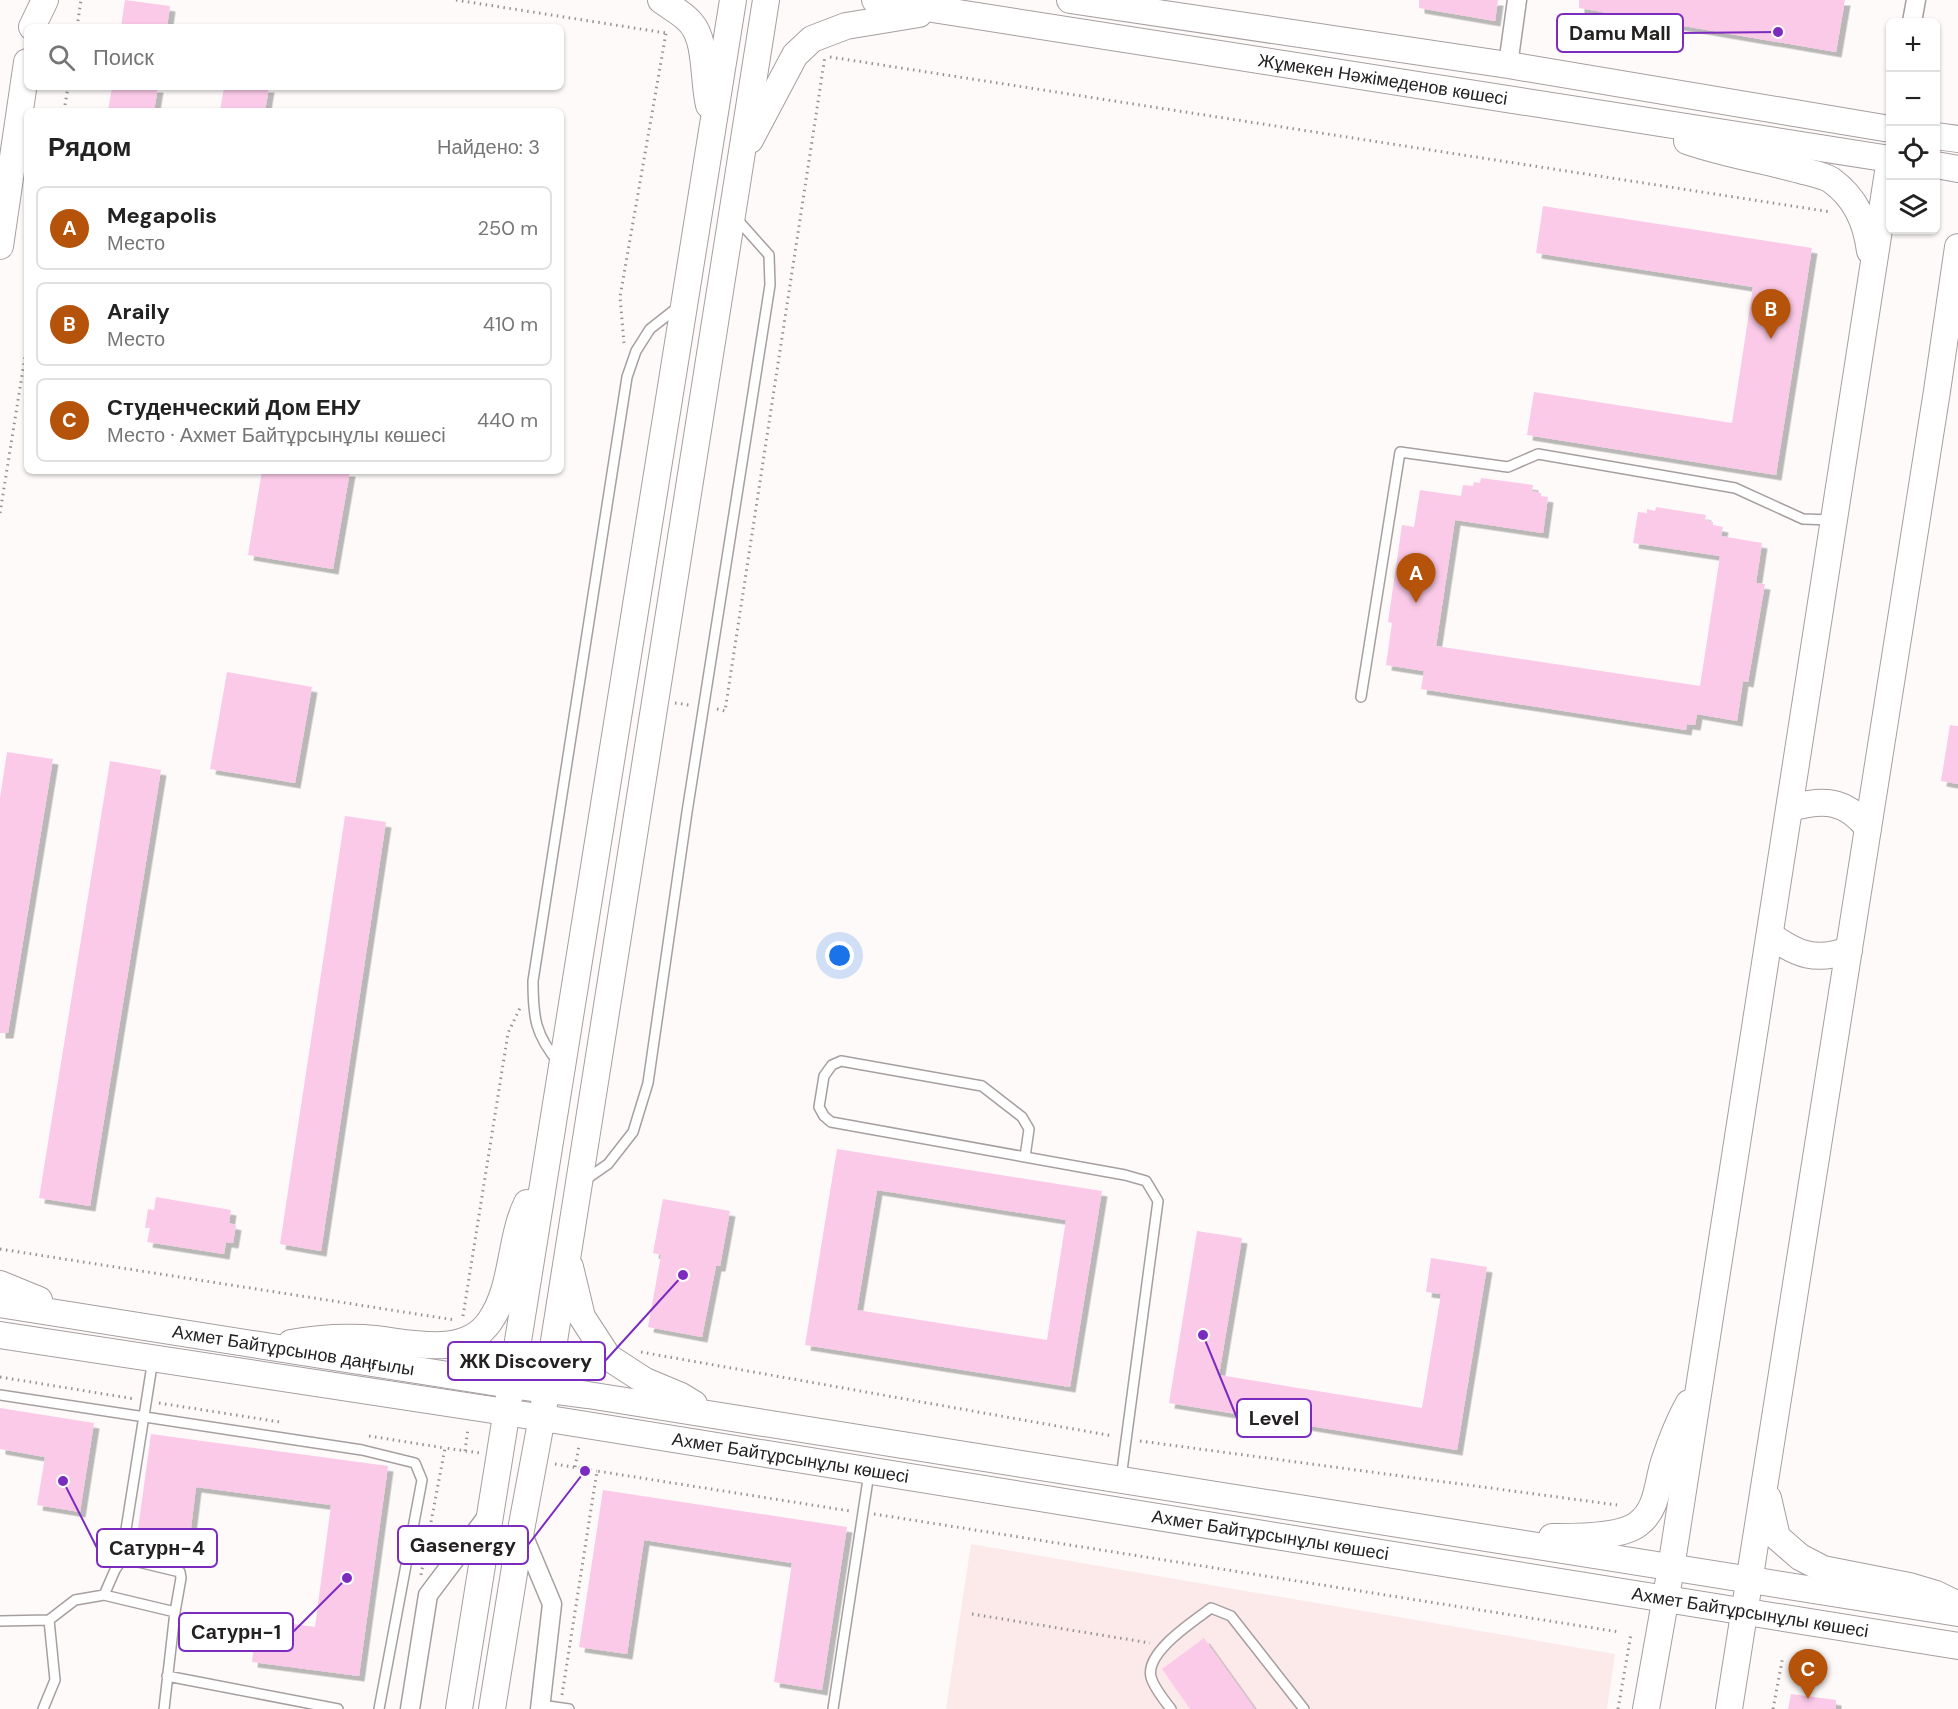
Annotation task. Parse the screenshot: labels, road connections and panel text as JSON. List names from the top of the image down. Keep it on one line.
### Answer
{"streets":{"street":["Жұмекен Нәжімеденов көшесі","Ахмет Байтұрсынов даңғылы","Ахмет Байтұрсынұлы көшесі"]},"crossings":[["Ахмет Байтұрсынов даңғылы","Ахмет Байтұрсынұлы көшесі"]],"places":["Damu Mall","ЖК Discovery","Level","Gasenergy","Сатурн-4","Сатурн-1"],"page":{"map_buttons":["+","−"],"search":"Поиск","heading":["Рядом","Найдено: 3"],"list":[{"mark":"A","name":"Megapolis","note":"Место","value":"250 m"},{"mark":"B","name":"Araily","note":"Место","value":"410 m"},{"mark":"C","name":"Студенческий Дом ЕНУ","note":"Место · Ахмет Байтұрсынұлы көшесі","value":"440 m"}],"pins":["B","A","C"]}}
